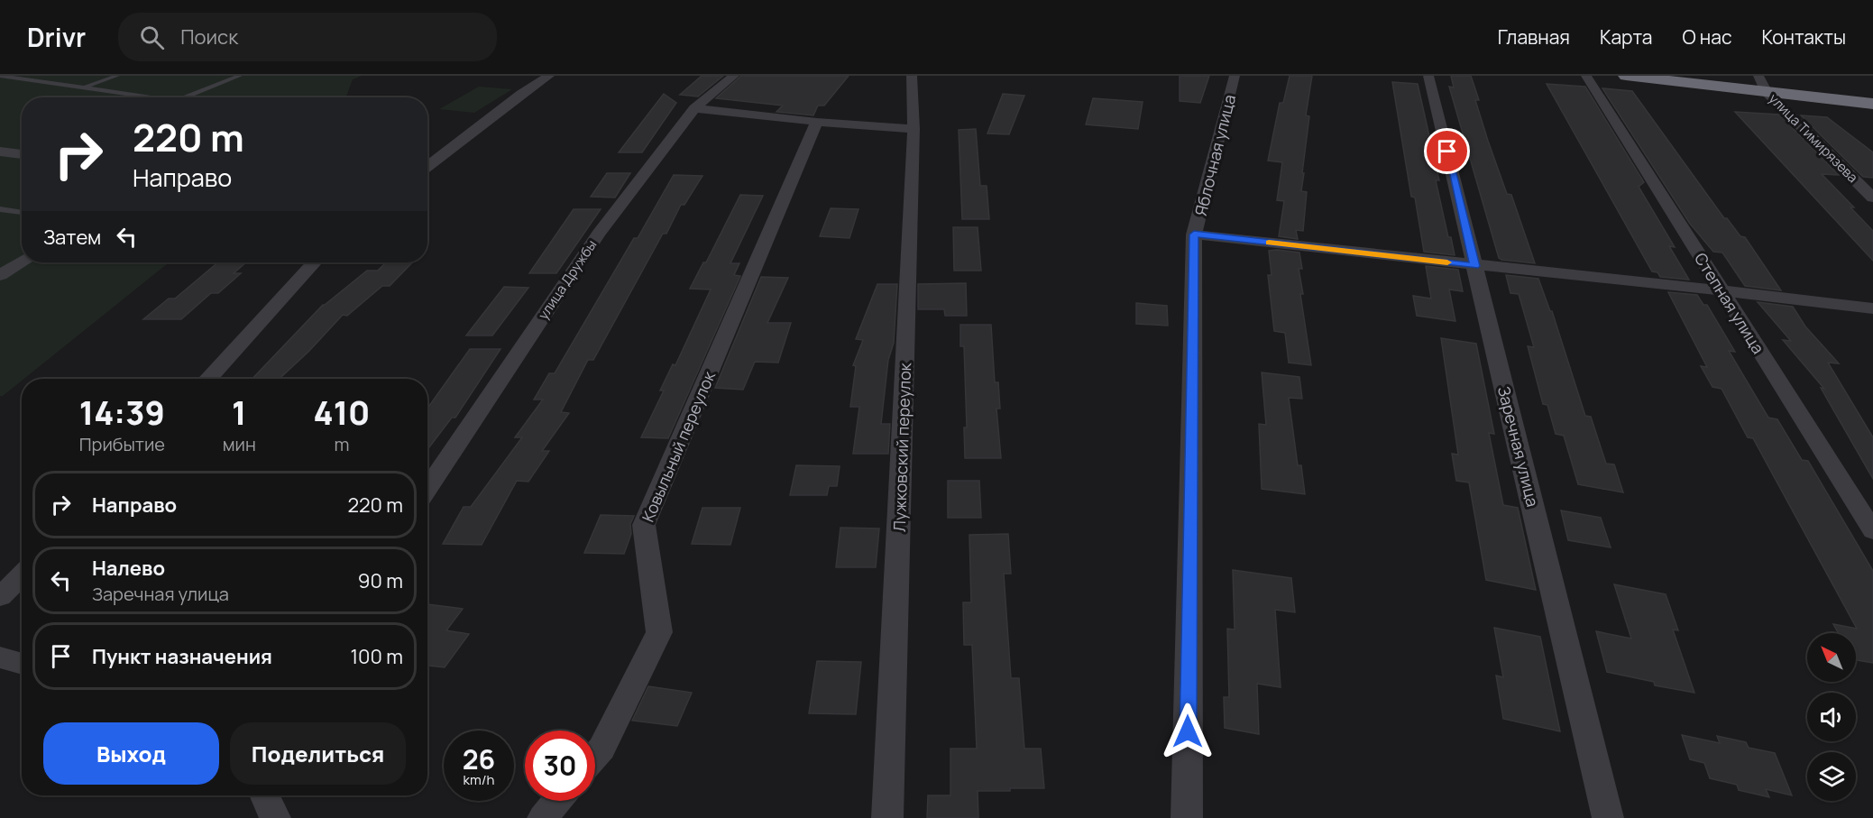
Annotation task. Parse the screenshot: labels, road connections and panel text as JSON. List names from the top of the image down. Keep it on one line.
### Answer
{"streets":{"street":["улица Тимирязева","Яблочная улица","улица Дружбы","Степная улица","Ковыльный переулок","Заречная улица","Лужковский переулок"]},"north":"top left","page":{"header":"Drivr","search":"Поиск","nav":["Главная","Карта","О нас","Контакты"],"turn":["220 m","Направо"],"then":"Затем","eta":["14:39","Прибытие","1","мин","410","m"],"list":[{"name":"Направо","value":"220 m"},{"name":"Налево","note":"Заречная улица","value":"90 m"},{"name":"Пункт назначения","value":"100 m"}],"buttons":["Выход","Поделиться"],"speed":"26 km/h","limit":"30"}}
